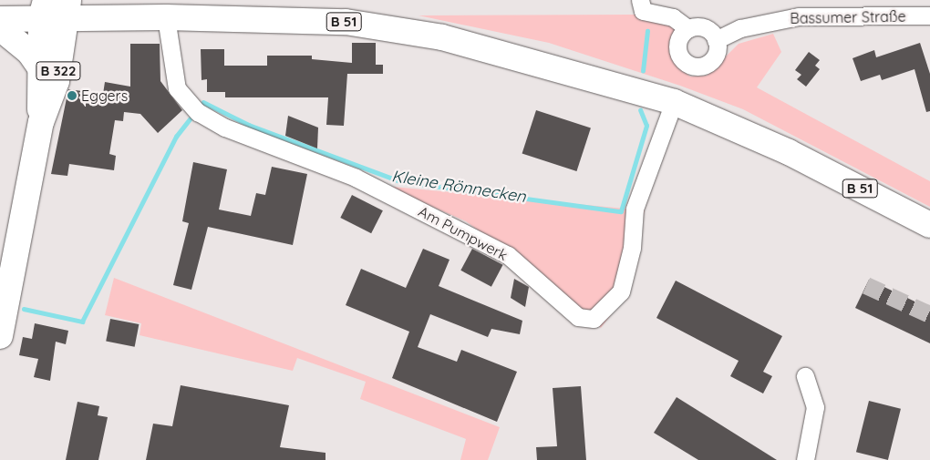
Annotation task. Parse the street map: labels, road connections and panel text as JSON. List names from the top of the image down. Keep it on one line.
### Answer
{"streets":{"main road":["B 51","B 322"],"street":["Bassumer Straße","Am Pumpwerk"]},"crossings":[["B 51","B 322"],["B 51","Am Pumpwerk"]],"water":["Kleine Rönnecken"],"places":["Eggers"]}
